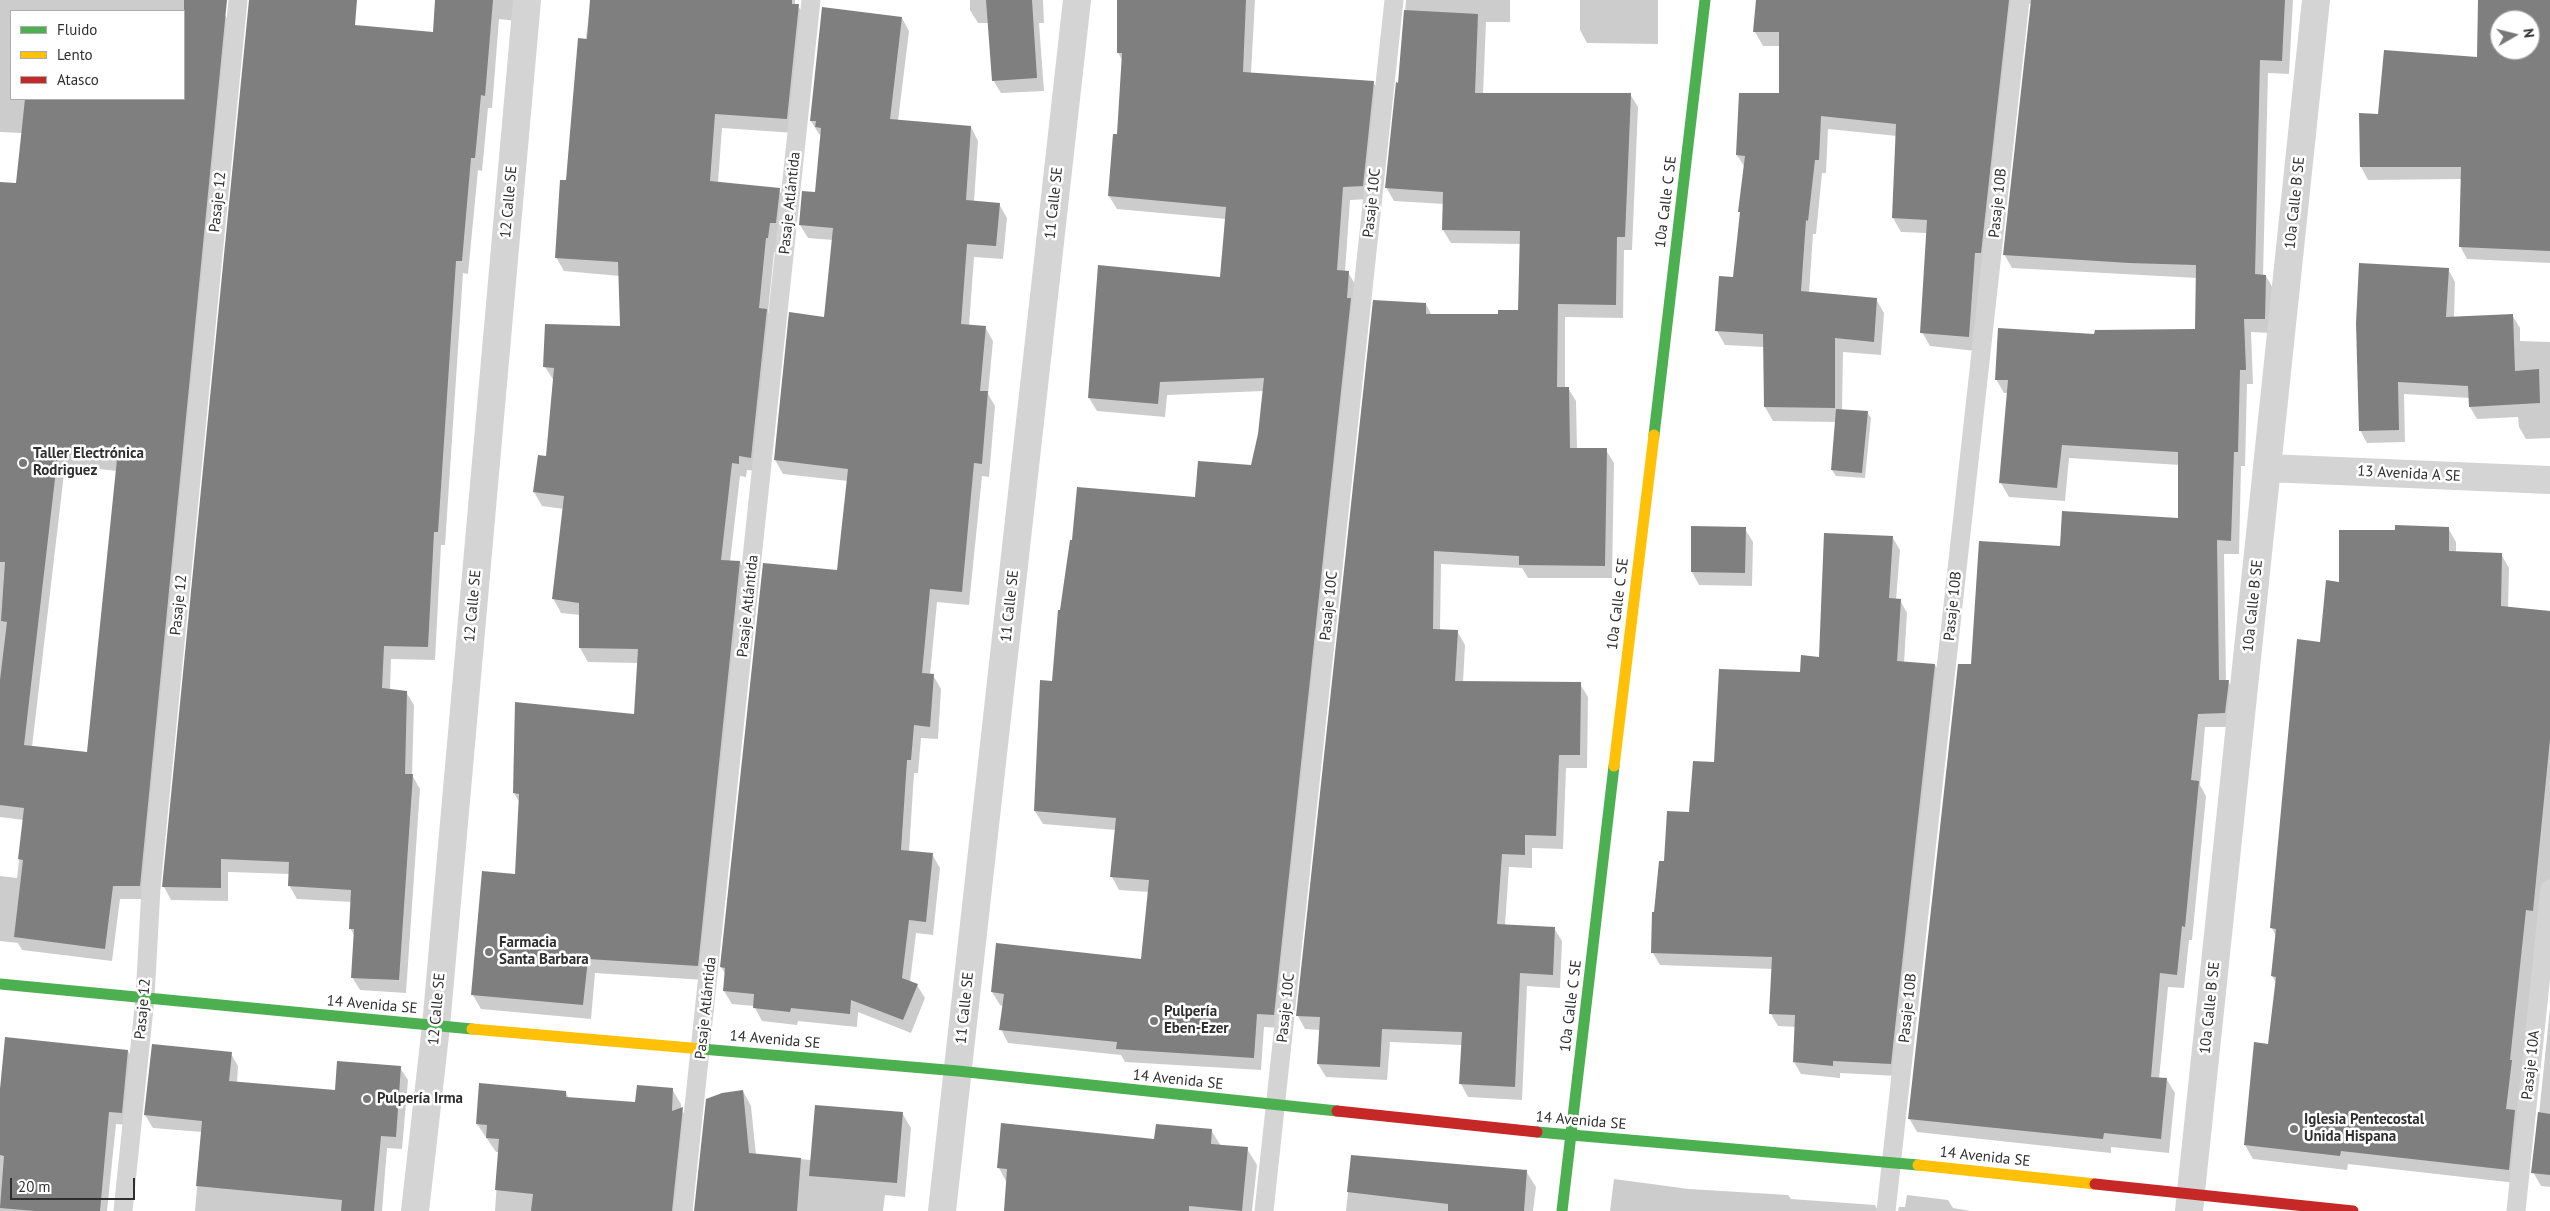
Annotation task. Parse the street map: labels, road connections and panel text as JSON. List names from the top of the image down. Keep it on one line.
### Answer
{"streets":{"street":["12 Calle SE","10a Calle C SE","11 Calle SE","10a Calle B SE","13 Avenida A SE","14 Avenida SE"],"lane":["Pasaje 12","Pasaje Atlántida","Pasaje 10C","Pasaje 10B","Pasaje 10A"]},"crossings":[["Pasaje 12","14 Avenida SE"],["12 Calle SE","14 Avenida SE"],["10a Calle C SE","14 Avenida SE"],["Pasaje Atlántida","14 Avenida SE"],["11 Calle SE","14 Avenida SE"],["Pasaje 10C","14 Avenida SE"],["Pasaje 10B","14 Avenida SE"],["10a Calle B SE","13 Avenida A SE"],["10a Calle B SE","14 Avenida SE"]],"places":["Taller Electrónica Rodriguez","Farmacia Santa Barbara","Pulpería Eben-Ezer","Pulpería Irma","Iglesia Pentecostal Unida Hispana"],"legend":["Fluido","Lento","Atasco"],"scale_bar":"20 m","north":"right"}
